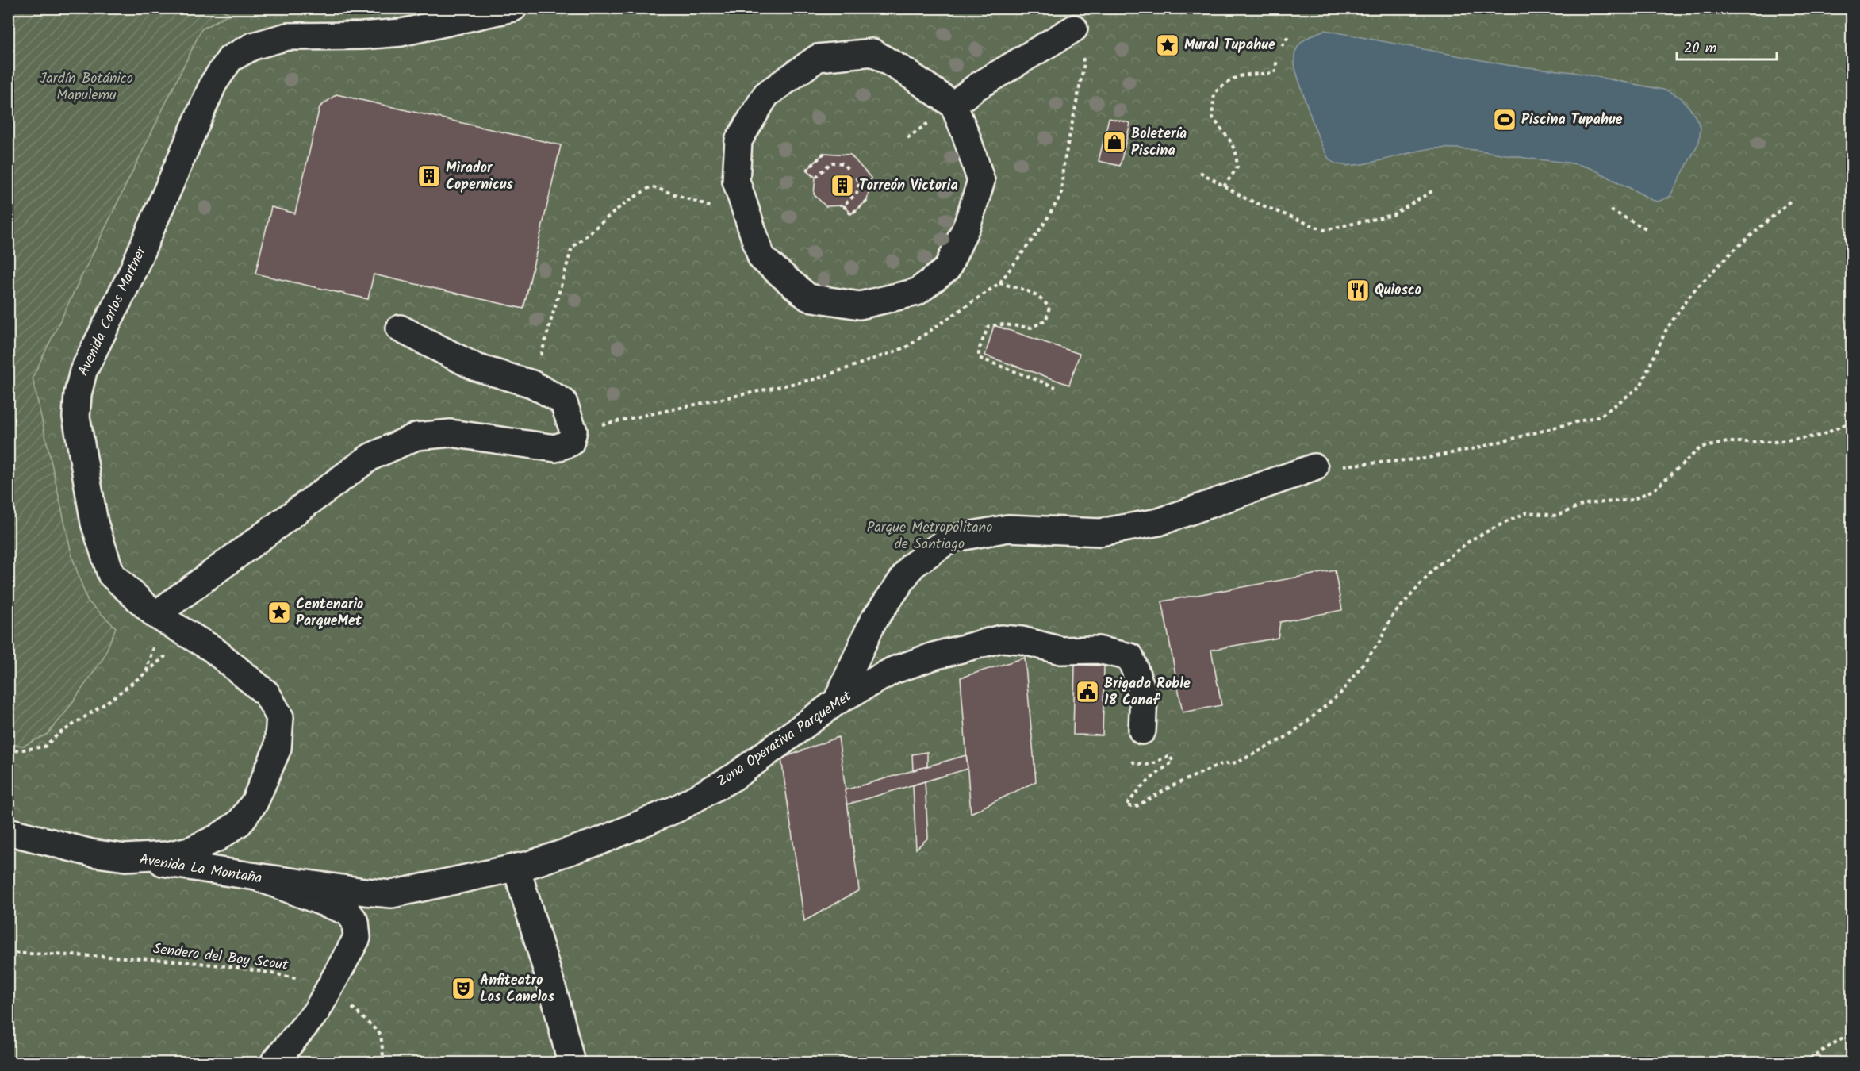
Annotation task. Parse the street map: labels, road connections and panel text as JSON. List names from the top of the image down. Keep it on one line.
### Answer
{"streets":{"street":["Avenida Carlos Martner","Zona Operativa ParqueMet","Avenida La Montaña"],"path":["Sendero del Boy Scout"]},"crossings":[["Avenida Carlos Martner","Avenida La Montaña"],["Zona Operativa ParqueMet","Avenida La Montaña"],["Avenida La Montaña","Sendero del Boy Scout"]],"parks":["Jardín Botánico Mapulemu","Parque Metropolitano de Santiago"],"places":{"place":["Mural Tupahue","Centenario ParqueMet"],"sports":["Piscina Tupahue"],"shop":["Boletería Piscina"],"building":["Mirador Copernicus","Torreón Victoria"],"restaurant":["Quiosco"],"public building":["Brigada Roble 18 Conaf"],"theatre":["Anfiteatro Los Canelos"]},"scale_bar":"20 m"}
